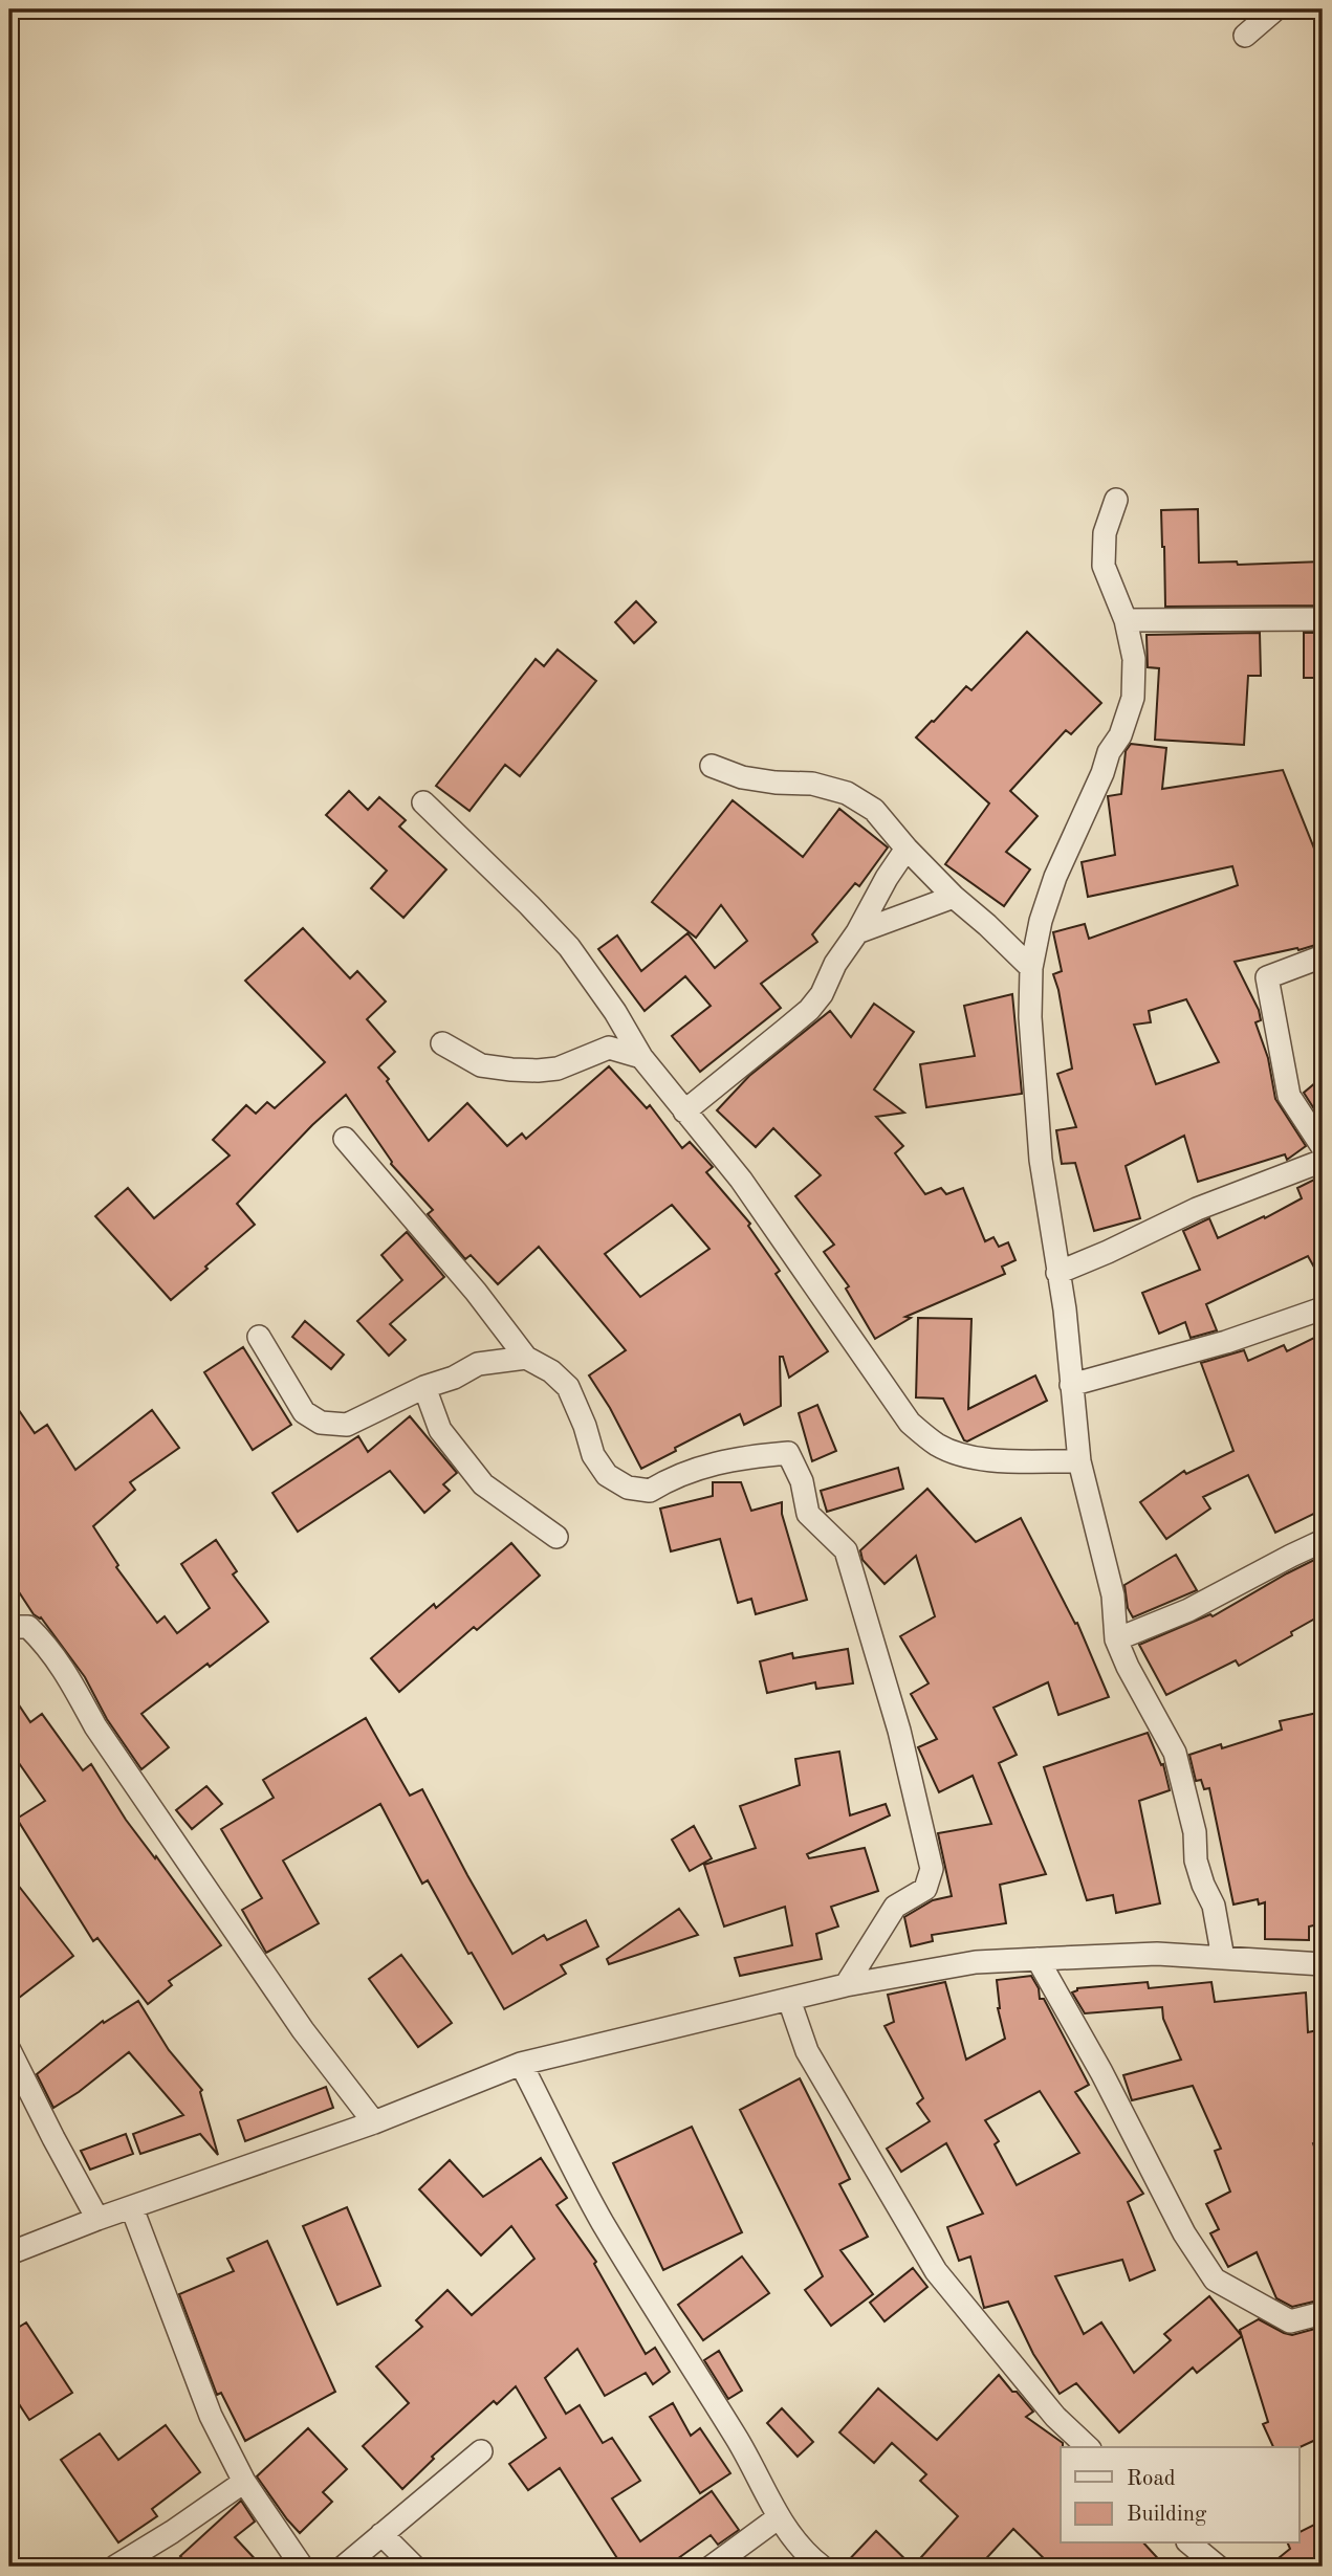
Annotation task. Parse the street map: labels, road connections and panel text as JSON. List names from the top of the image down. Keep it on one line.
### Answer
{"legend":["Road","Building"]}
